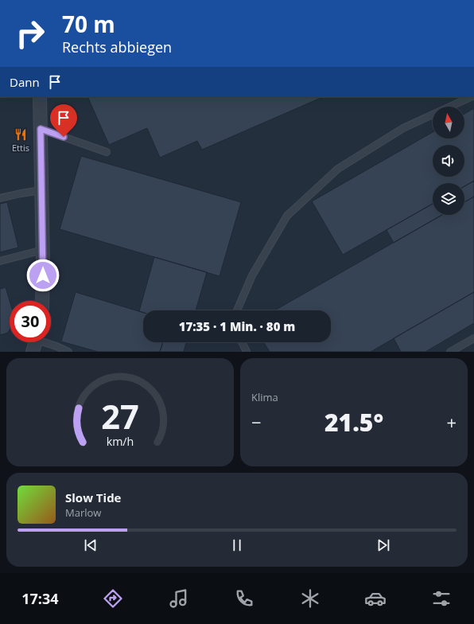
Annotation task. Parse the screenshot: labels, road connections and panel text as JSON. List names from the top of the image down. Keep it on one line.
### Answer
{"places":{"restaurant":["Ettis"]},"north":"top","page":{"turn":["70 m","Rechts abbiegen"],"then":"Dann","limit":"30","trip":"17:35 · 1 Min. · 80 m","tile":"Klima","heat":["−","21.5°","+"],"song":["Slow Tide","Marlow"],"tabs":"17:34","gauge":["27","km/h"]}}
